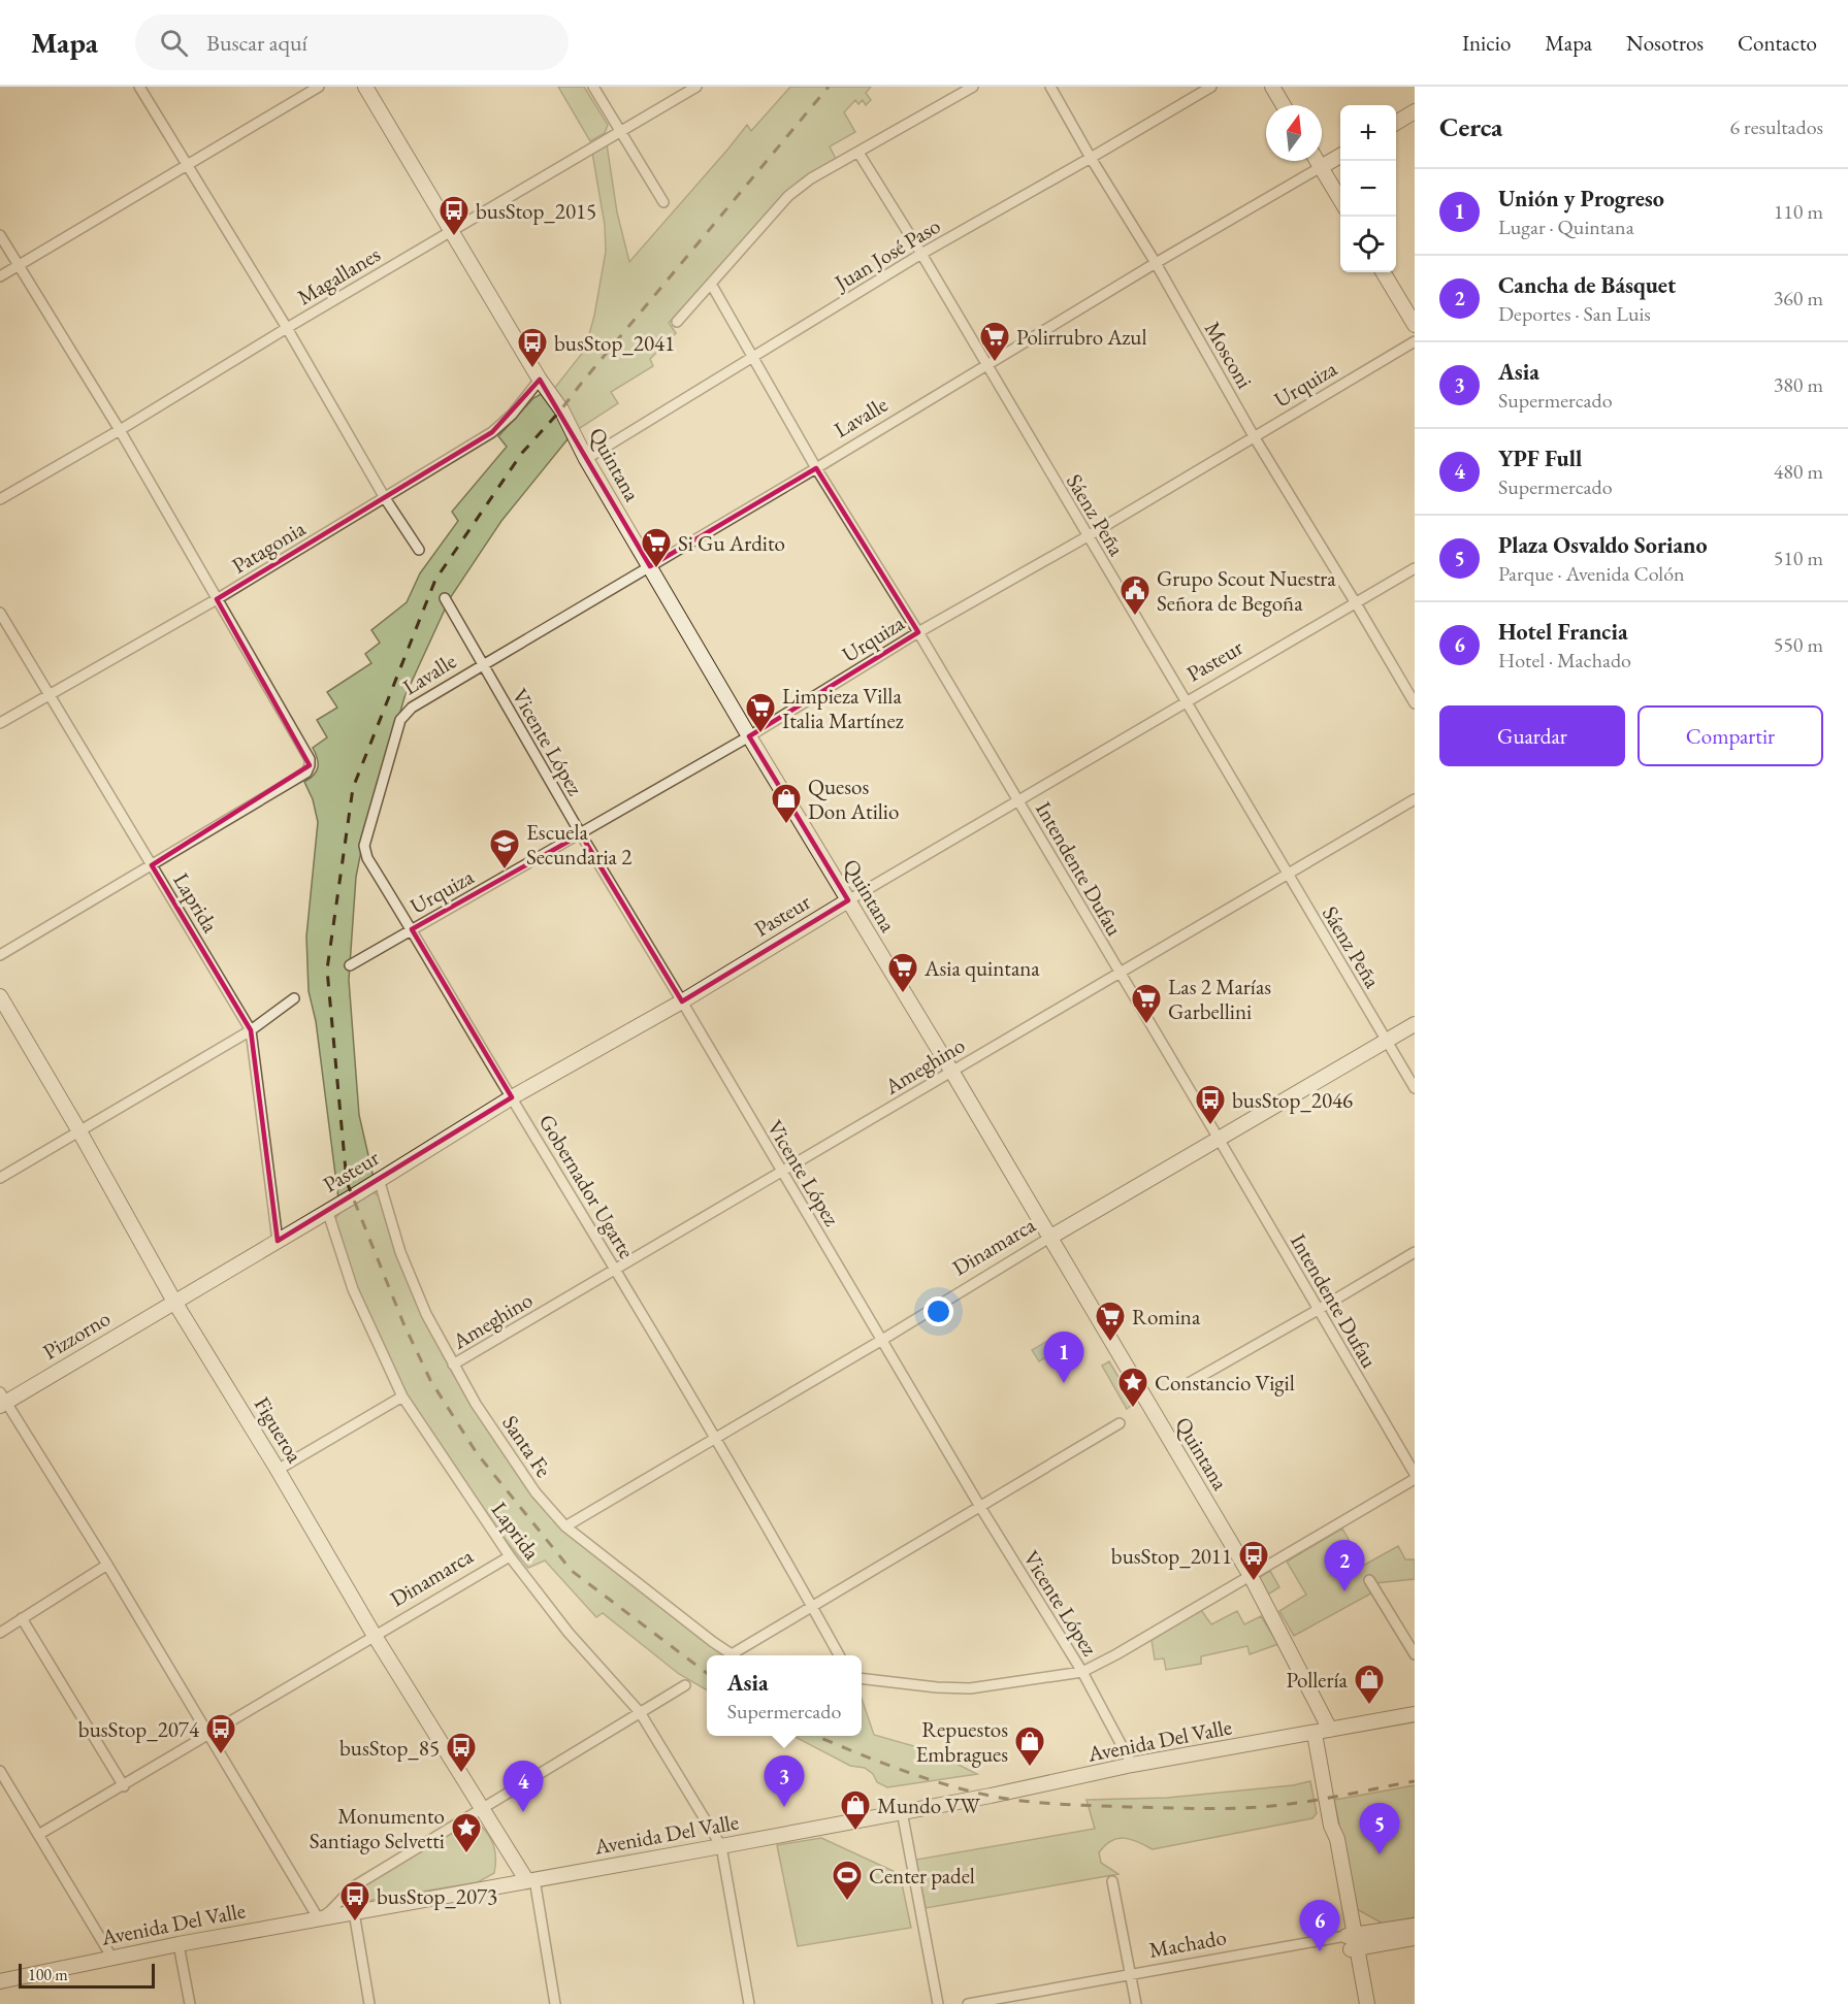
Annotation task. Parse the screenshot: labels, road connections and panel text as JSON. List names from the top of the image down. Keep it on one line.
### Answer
{"streets":{"street":["Juan José Paso","Magallanes","Mosconi","Urquiza","Lavalle","Quintana","Sáenz Peña","Patagonia","Pasteur","Vicente López","Intendente Dufau","Laprida","Ameghino","Gobernador Ugarte","Dinamarca","Pizzorno","Figueroa","Santa Fe","Avenida Del Valle","Machado"]},"crossings":[["Juan José Paso","Mosconi"],["Juan José Paso","Quintana"],["Juan José Paso","Sáenz Peña"],["Juan José Paso","Intendente Dufau"],["Magallanes","Quintana"],["Mosconi","Urquiza"],["Mosconi","Lavalle"],["Mosconi","Pasteur"],["Urquiza","Quintana"],["Urquiza","Sáenz Peña"],["Urquiza","Vicente López"],["Urquiza","Intendente Dufau"],["Urquiza","Gobernador Ugarte"],["Lavalle","Quintana"],["Lavalle","Sáenz Peña"],["Lavalle","Vicente López"],["Lavalle","Intendente Dufau"],["Lavalle","Gobernador Ugarte"],["Quintana","Patagonia"],["Quintana","Pasteur"],["Quintana","Ameghino"],["Quintana","Dinamarca"],["Quintana","Avenida Del Valle"],["Sáenz Peña","Pasteur"],["Sáenz Peña","Ameghino"],["Sáenz Peña","Dinamarca"],["Patagonia","Laprida"],["Pasteur","Vicente López"],["Pasteur","Intendente Dufau"],["Pasteur","Laprida"],["Pasteur","Gobernador Ugarte"],["Pasteur","Pizzorno"],["Pasteur","Figueroa"],["Pasteur","Santa Fe"],["Vicente López","Ameghino"],["Vicente López","Dinamarca"],["Vicente López","Avenida Del Valle"],["Intendente Dufau","Ameghino"],["Intendente Dufau","Dinamarca"],["Laprida","Dinamarca"],["Laprida","Avenida Del Valle"],["Ameghino","Gobernador Ugarte"],["Ameghino","Santa Fe"],["Gobernador Ugarte","Dinamarca"],["Dinamarca","Figueroa"],["Dinamarca","Santa Fe"],["Pizzorno","Figueroa"],["Figueroa","Avenida Del Valle"]],"places":{"bus stop":["busStop_2015","busStop_2041","busStop_2046","busStop_2011","busStop_2074","busStop_85","busStop_2073"],"supermarket":["Polirrubro Azul","Si Gu Ardito","Limpieza Villa Italia Martínez","Asia quintana","Las 2 Marías Garbellini","Romina"],"public building":["Grupo Scout Nuestra Señora de Begoña"],"shop":["Quesos Don Atilio","Pollería","Repuestos Embragues","Mundo VW"],"school or university":["Escuela Secundaria 2"],"place":["Constancio Vigil","Monumento Santiago Selvetti"],"sports":["Center padel"]},"scale_bar":"100 m","north":"top","page":{"header":"Mapa","search":"Buscar aquí","nav":["Inicio","Mapa","Nosotros","Contacto"],"heading":["Cerca","6 resultados"],"map_buttons":["+","−"],"list":[{"mark":"1","name":"Unión y Progreso","note":"Lugar · Quintana","value":"110 m"},{"mark":"2","name":"Cancha de Básquet","note":"Deportes · San Luis","value":"360 m"},{"mark":"3","name":"Asia","note":"Supermercado","value":"380 m"},{"mark":"4","name":"YPF Full","note":"Supermercado","value":"480 m"},{"mark":"5","name":"Plaza Osvaldo Soriano","note":"Parque · Avenida Colón","value":"510 m"},{"mark":"6","name":"Hotel Francia","note":"Hotel · Machado","value":"550 m"}],"buttons":["Guardar","Compartir"],"pins":["1","2","3","4","5","6"],"popup":["Asia","Supermercado"],"scale":"100 m"}}
